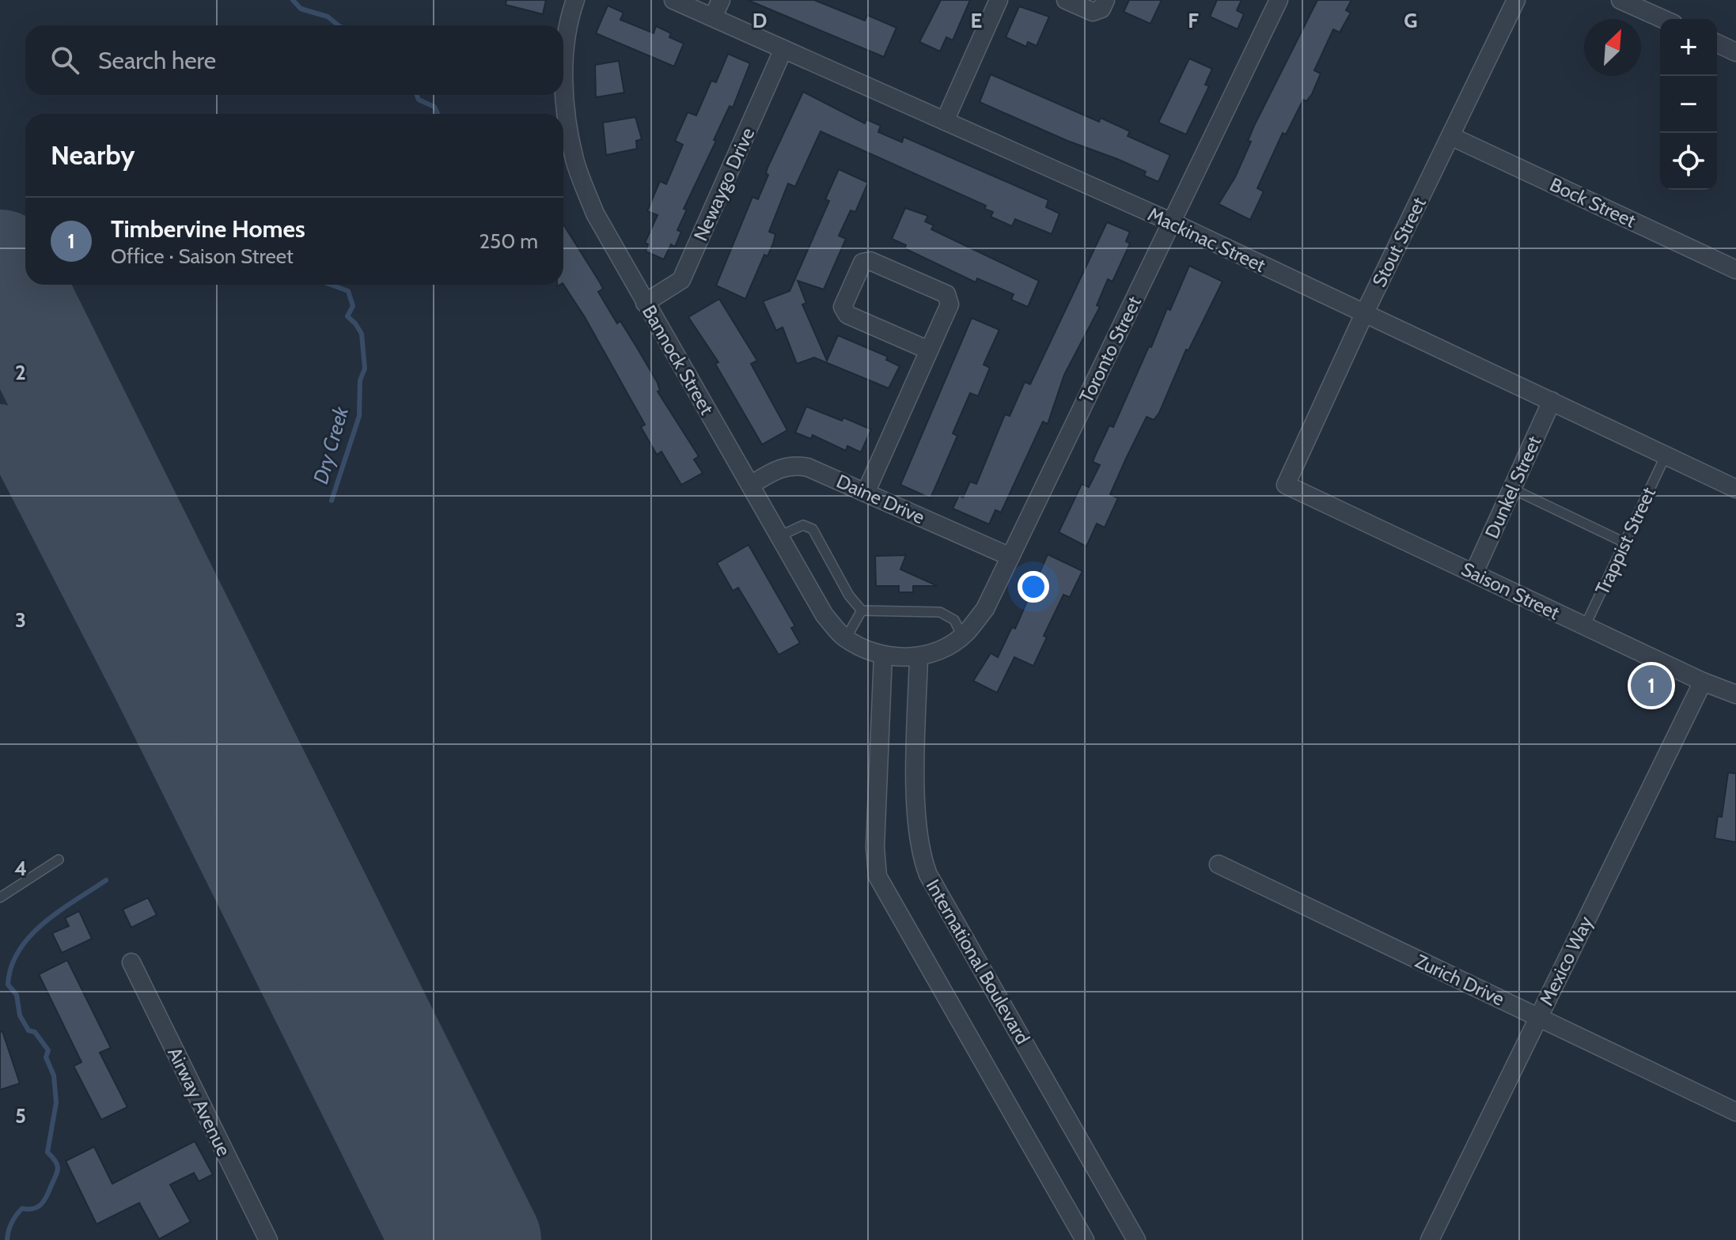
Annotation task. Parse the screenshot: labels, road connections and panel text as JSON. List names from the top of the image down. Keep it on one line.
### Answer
{"streets":{"street":["Newaygo Drive","Bock Street","Mackinac Street","Stout Street","Toronto Street","Bannock Street","Dunkel Street","Daine Drive","Saison Street","Mexico Way","International Boulevard","Zurich Drive","Airway Avenue"],"lane":["Trappist Street"]},"crossings":[["Newaygo Drive","Mackinac Street"],["Newaygo Drive","Bannock Street"],["Bock Street","Stout Street"],["Mackinac Street","Stout Street"],["Mackinac Street","Toronto Street"],["Mackinac Street","Dunkel Street"],["Mackinac Street","Trappist Street"],["Stout Street","Saison Street"],["Toronto Street","Bannock Street"],["Toronto Street","Daine Drive"],["Toronto Street","International Boulevard"],["Bannock Street","Daine Drive"],["Bannock Street","International Boulevard"],["Dunkel Street","Saison Street"],["Trappist Street","Saison Street"],["Saison Street","Mexico Way"],["Mexico Way","Zurich Drive"]],"water":["Dry Creek"],"north":"top right","page":{"map_buttons":["+","−"],"search":"Search here","heading":"Nearby","list":[{"mark":"1","name":"Timbervine Homes","note":"Office · Saison Street","value":"250 m"}],"pins":"1"},"grid":{"columns":["D","E","F","G"],"rows":["2","3","4","5"]}}
